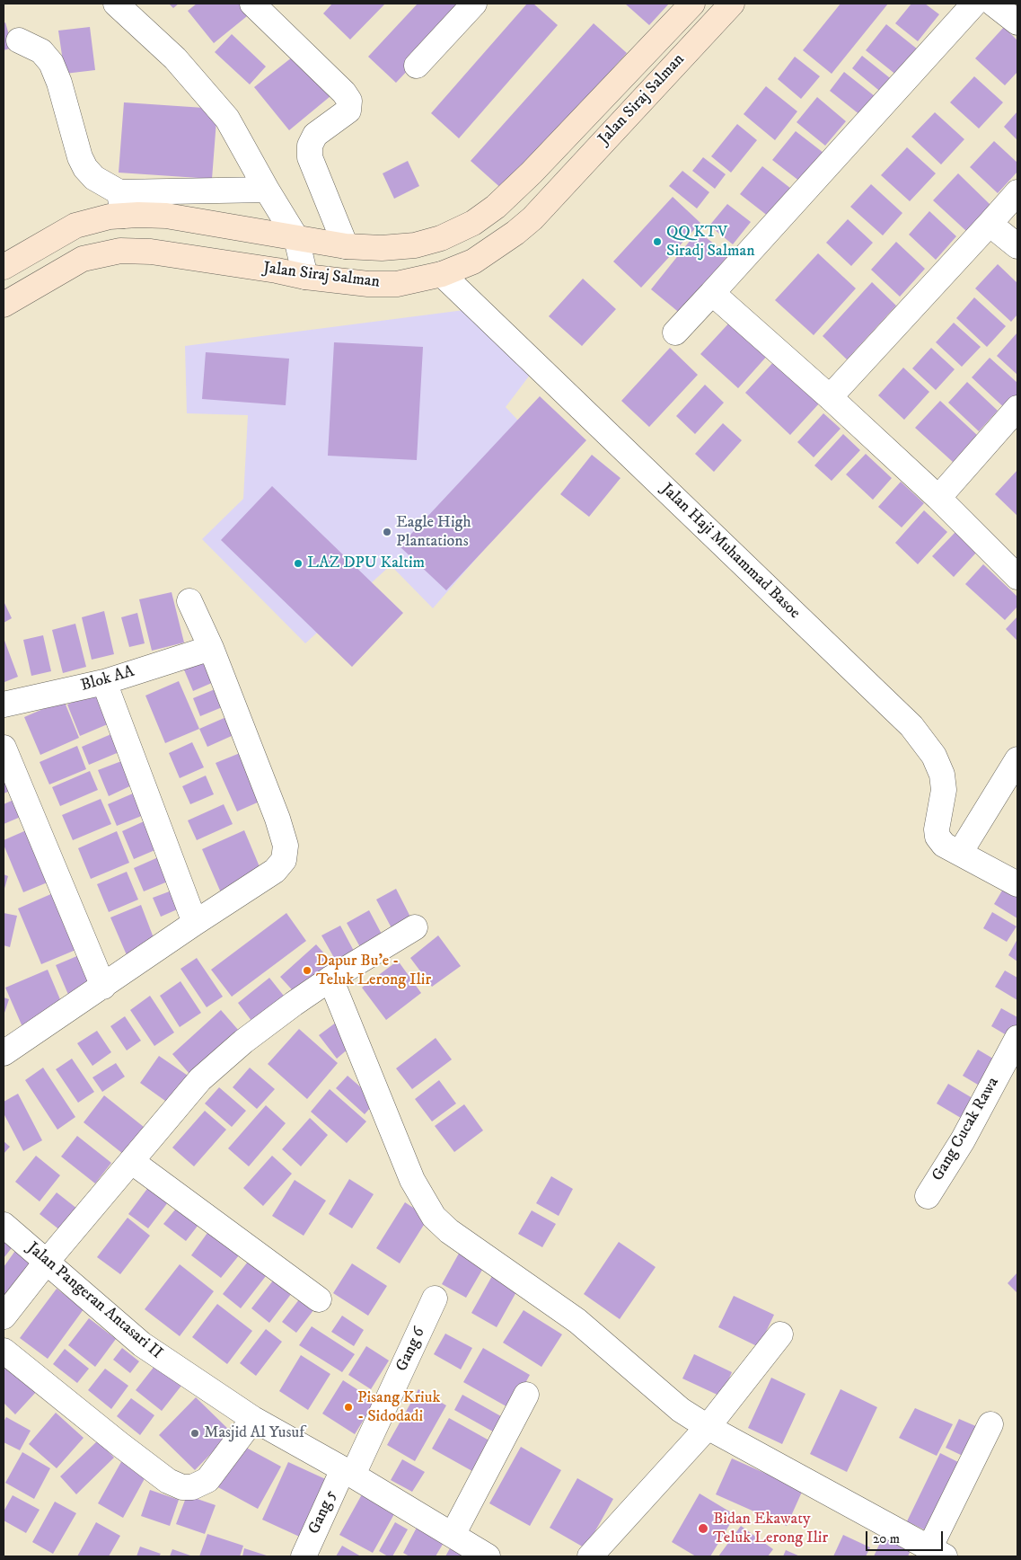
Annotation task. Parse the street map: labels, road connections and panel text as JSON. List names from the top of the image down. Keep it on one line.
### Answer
{"streets":{"street":["Jalan Siraj Salman","Jalan Haji Muhammad Basoe","Blok AA","Gang Cucak Rawa","Jalan Pangeran Antasari II","Gang 6","Gang 5"]},"crossings":[["Jalan Siraj Salman","Jalan Haji Muhammad Basoe"],["Jalan Pangeran Antasari II","Gang 6"],["Jalan Pangeran Antasari II","Gang 5"],["Gang 6","Gang 5"]],"places":["QQ KTV Siradj Salman","Eagle High Plantations","LAZ DPU Kaltim","Dapur Bu'e - Teluk Lerong Ilir","Pisang Kriuk - Sidodadi","Masjid Al Yusuf","Bidan Ekawaty Teluk Lerong Ilir"],"scale_bar":"20 m"}
